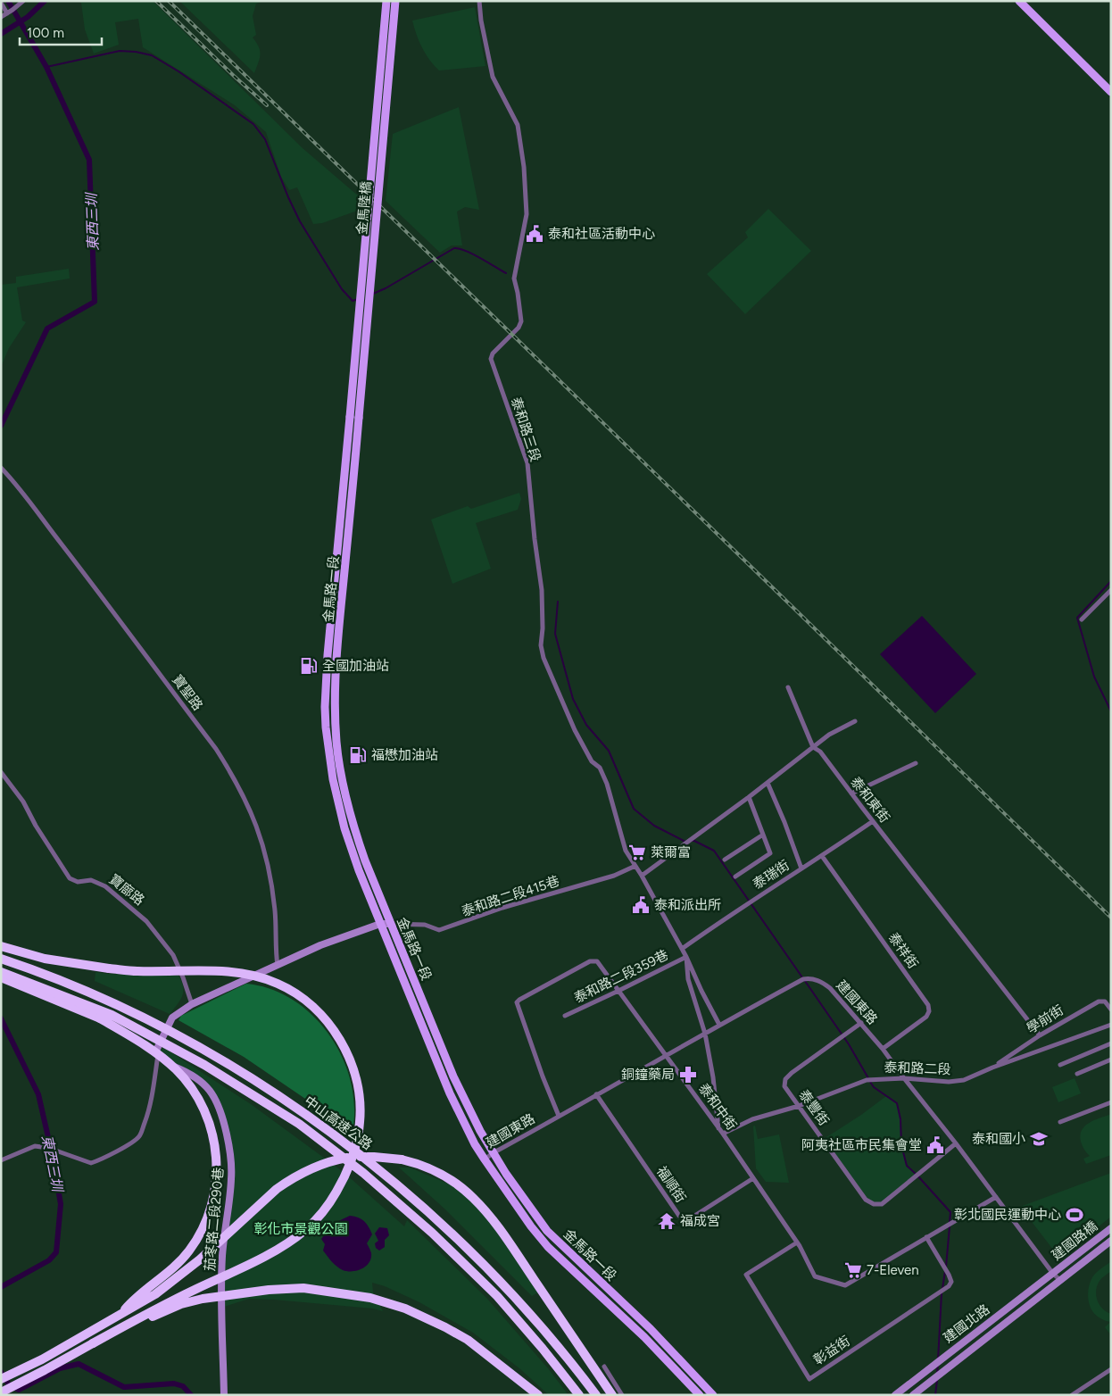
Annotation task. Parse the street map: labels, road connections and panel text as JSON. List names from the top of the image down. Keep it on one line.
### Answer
{"streets":{"highway":["中山高速公路"],"main road":["金馬陸橋","金馬路一段"],"street":["泰和路三段","寶聖路","泰和東街","泰瑞街","寶廍路","泰和路二段415巷","泰祥街","泰和路二段359巷","建國東路","學前街","泰和路二段","泰和中街","泰豐街","福順街","茄苳路二段290巷","建國路橋","建國北路","彰益街"]},"crossings":[["金馬陸橋","金馬路一段"],["泰和路三段","泰和路二段415巷"],["金馬路一段","泰和路二段415巷"],["金馬路一段","建國東路"],["泰和東街","泰瑞街"],["泰和東街","學前街"],["泰瑞街","泰祥街"],["泰祥街","建國東路"],["泰和路二段359巷","泰和中街"],["建國東路","泰和路二段"],["建國東路","泰和中街"],["建國東路","泰豐街"],["建國東路","福順街"],["建國東路","建國路橋"],["建國東路","建國北路"],["學前街","泰和路二段"],["泰和路二段","泰和中街"],["泰和路二段","泰豐街"],["泰和中街","福順街"],["泰和中街","彰益街"],["建國路橋","建國北路"]],"water":["東西三圳"],"parks":["彰化市景觀公園"],"places":{"public building":["泰和社區活動中心","泰和派出所","阿夷社區市民集會堂"],"fuel station":["全國加油站","福懋加油站"],"supermarket":["萊爾富","7-Eleven"],"pharmacy":["銅鐘藥局"],"school or university":["泰和國小"],"sports":["彰北國民運動中心"],"temple":["福成宮"]},"scale_bar":"100 m"}
